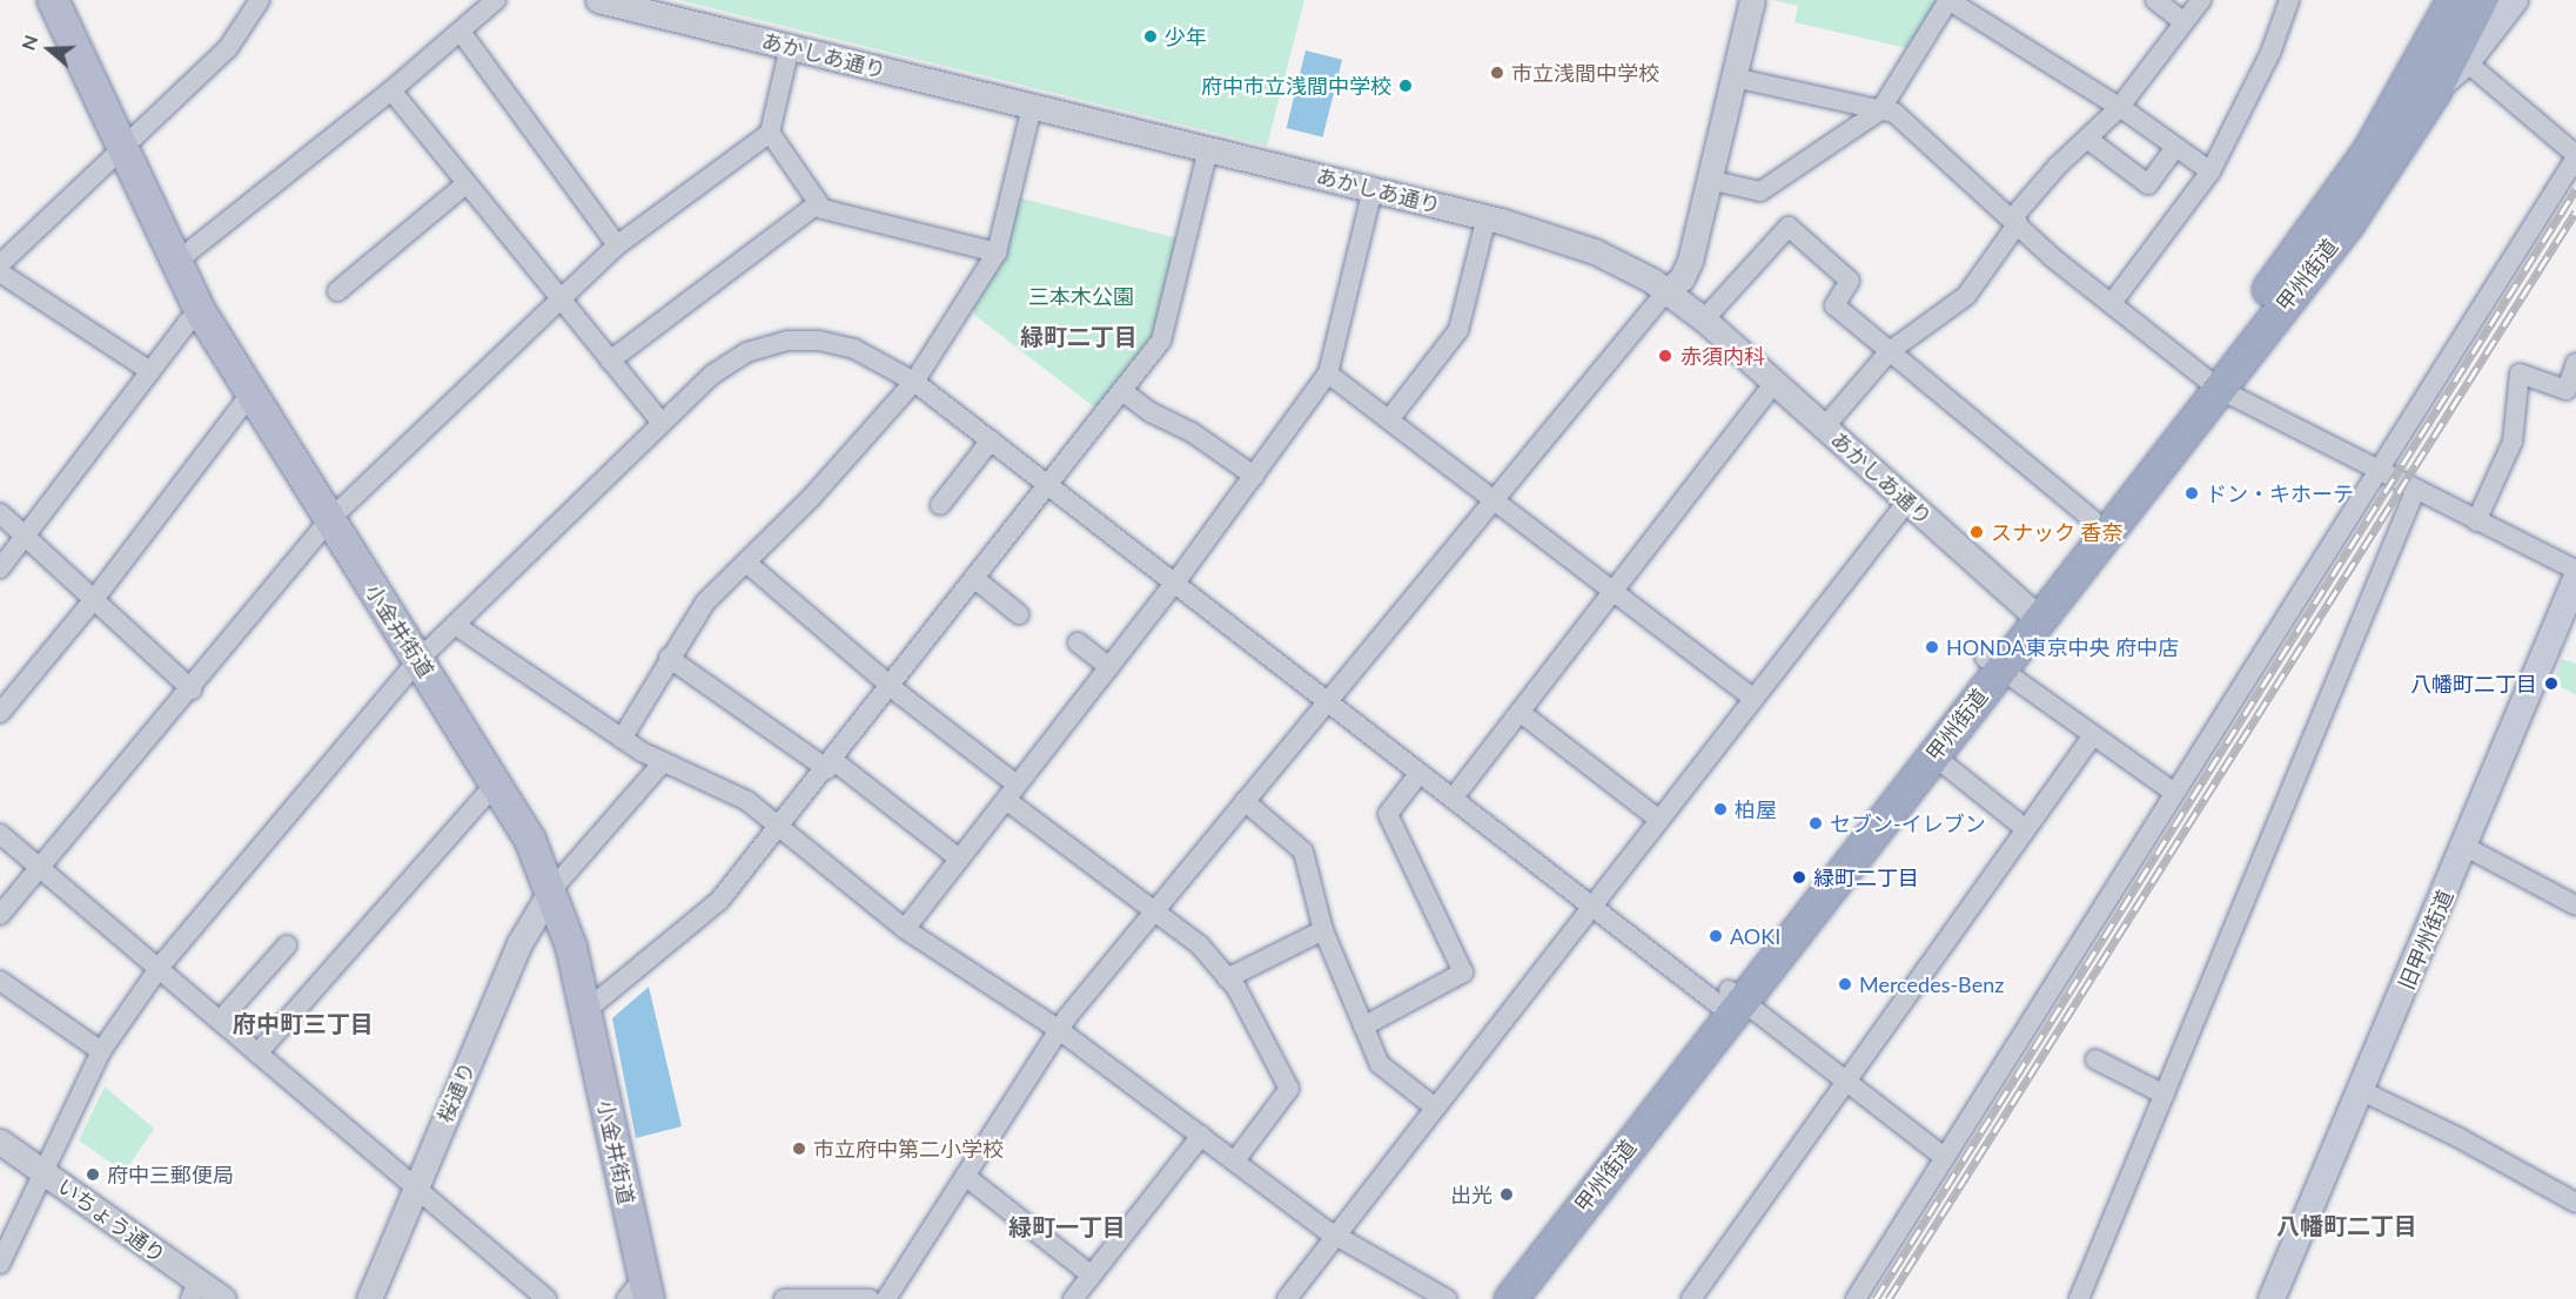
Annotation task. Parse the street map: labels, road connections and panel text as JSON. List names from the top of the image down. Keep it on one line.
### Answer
{"streets":{"highway":["甲州街道"],"main road":["小金井街道","旧甲州街道"],"street":["あかしあ通り","桜通り","いちょう通り"]},"crossings":[["あかしあ通り","甲州街道"],["小金井街道","桜通り"]],"districts":["緑町二丁目","府中町三丁目","八幡町二丁目","緑町一丁目"],"parks":["三本木公園"],"places":["少年","市立浅間中学校","府中市立浅間中学校","赤須内科","ドン・キホーテ","スナック 香奈","HONDA東京中央 府中店","八幡町二丁目","柏屋","セブン-イレブン","緑町二丁目","AOKI","Mercedes-Benz","市立府中第二小学校","府中三郵便局","出光"],"north":"left"}
